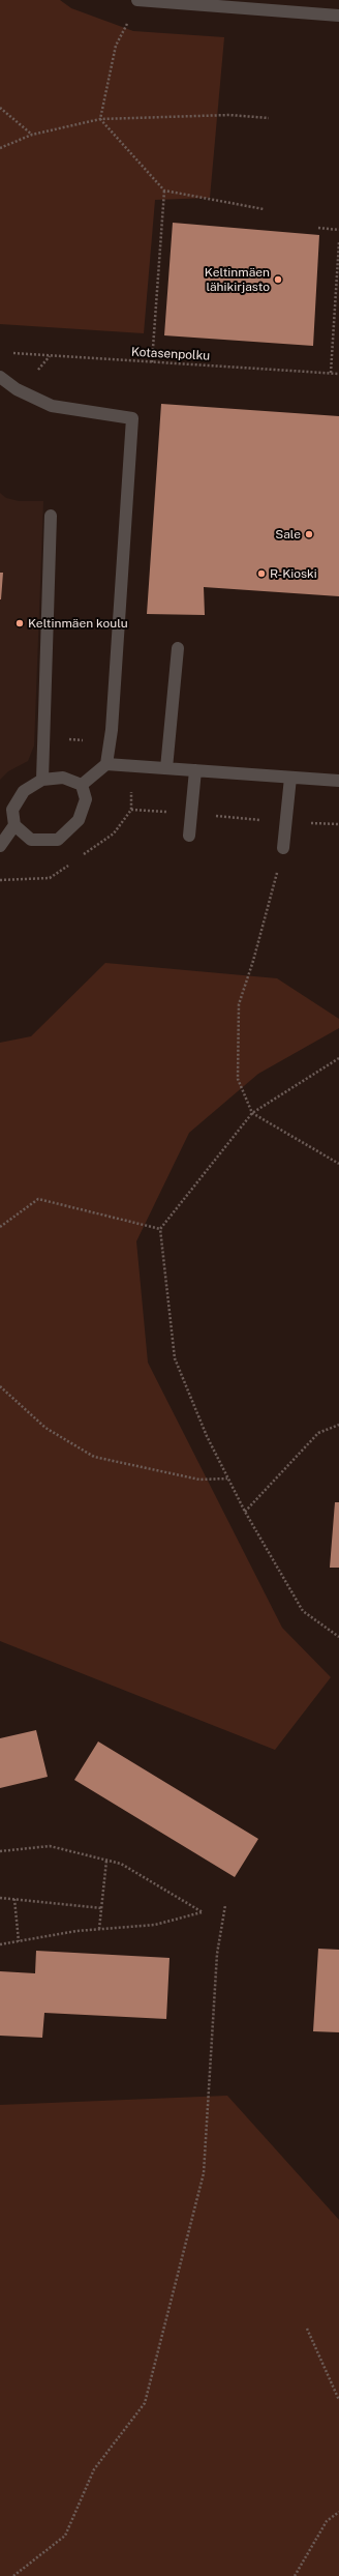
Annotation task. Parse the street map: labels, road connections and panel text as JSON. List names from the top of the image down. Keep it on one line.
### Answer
{"streets":{"path":["Kotasenpolku"]},"places":["Keltinmäen lähikirjasto","Sale","R-Kioski","Keltinmäen koulu"]}
